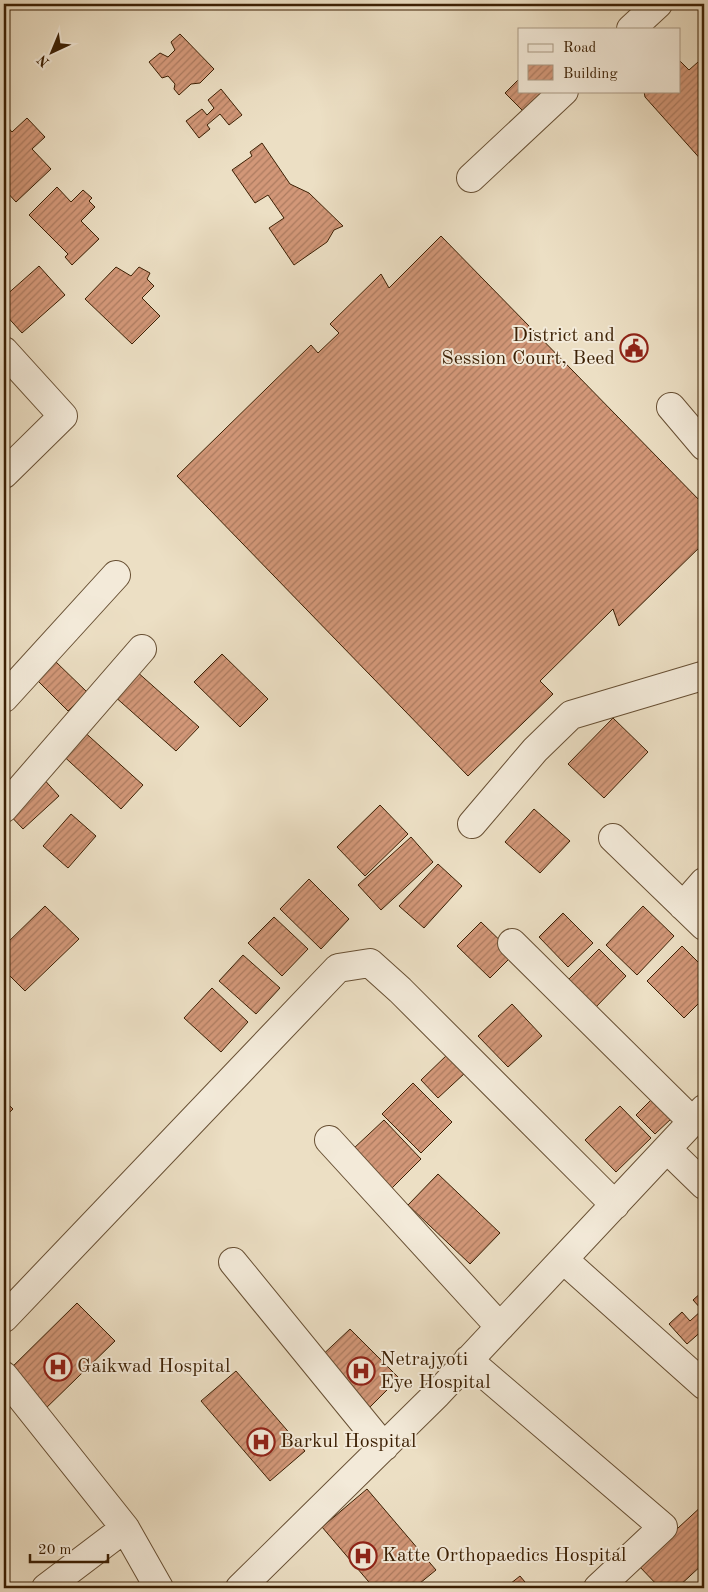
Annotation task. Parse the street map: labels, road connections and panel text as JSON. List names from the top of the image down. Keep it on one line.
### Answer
{"places":{"public building":["District and Session Court, Beed"],"hospital":["Gaikwad Hospital","Netrajyoti Eye Hospital","Barkul Hospital","Katte Orthopaedics Hospital"]},"legend":["Road","Building"],"scale_bar":"20 m","north":"bottom left"}
